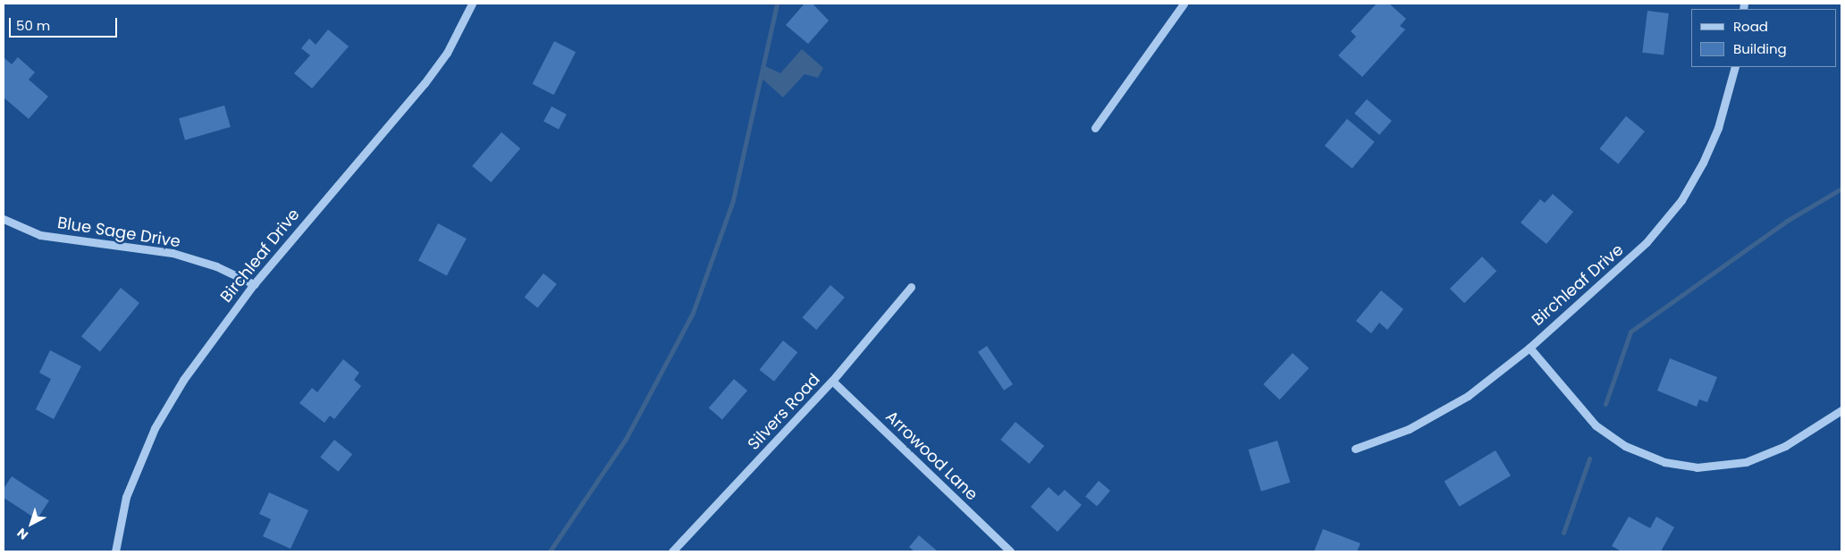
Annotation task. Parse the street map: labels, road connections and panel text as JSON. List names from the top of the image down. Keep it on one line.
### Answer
{"streets":{"street":["Blue Sage Drive","Birchleaf Drive","Silvers Road","Arrowood Lane"]},"crossings":[["Blue Sage Drive","Birchleaf Drive"],["Silvers Road","Arrowood Lane"]],"legend":["Road","Building"],"scale_bar":"50 m","north":"bottom left"}
